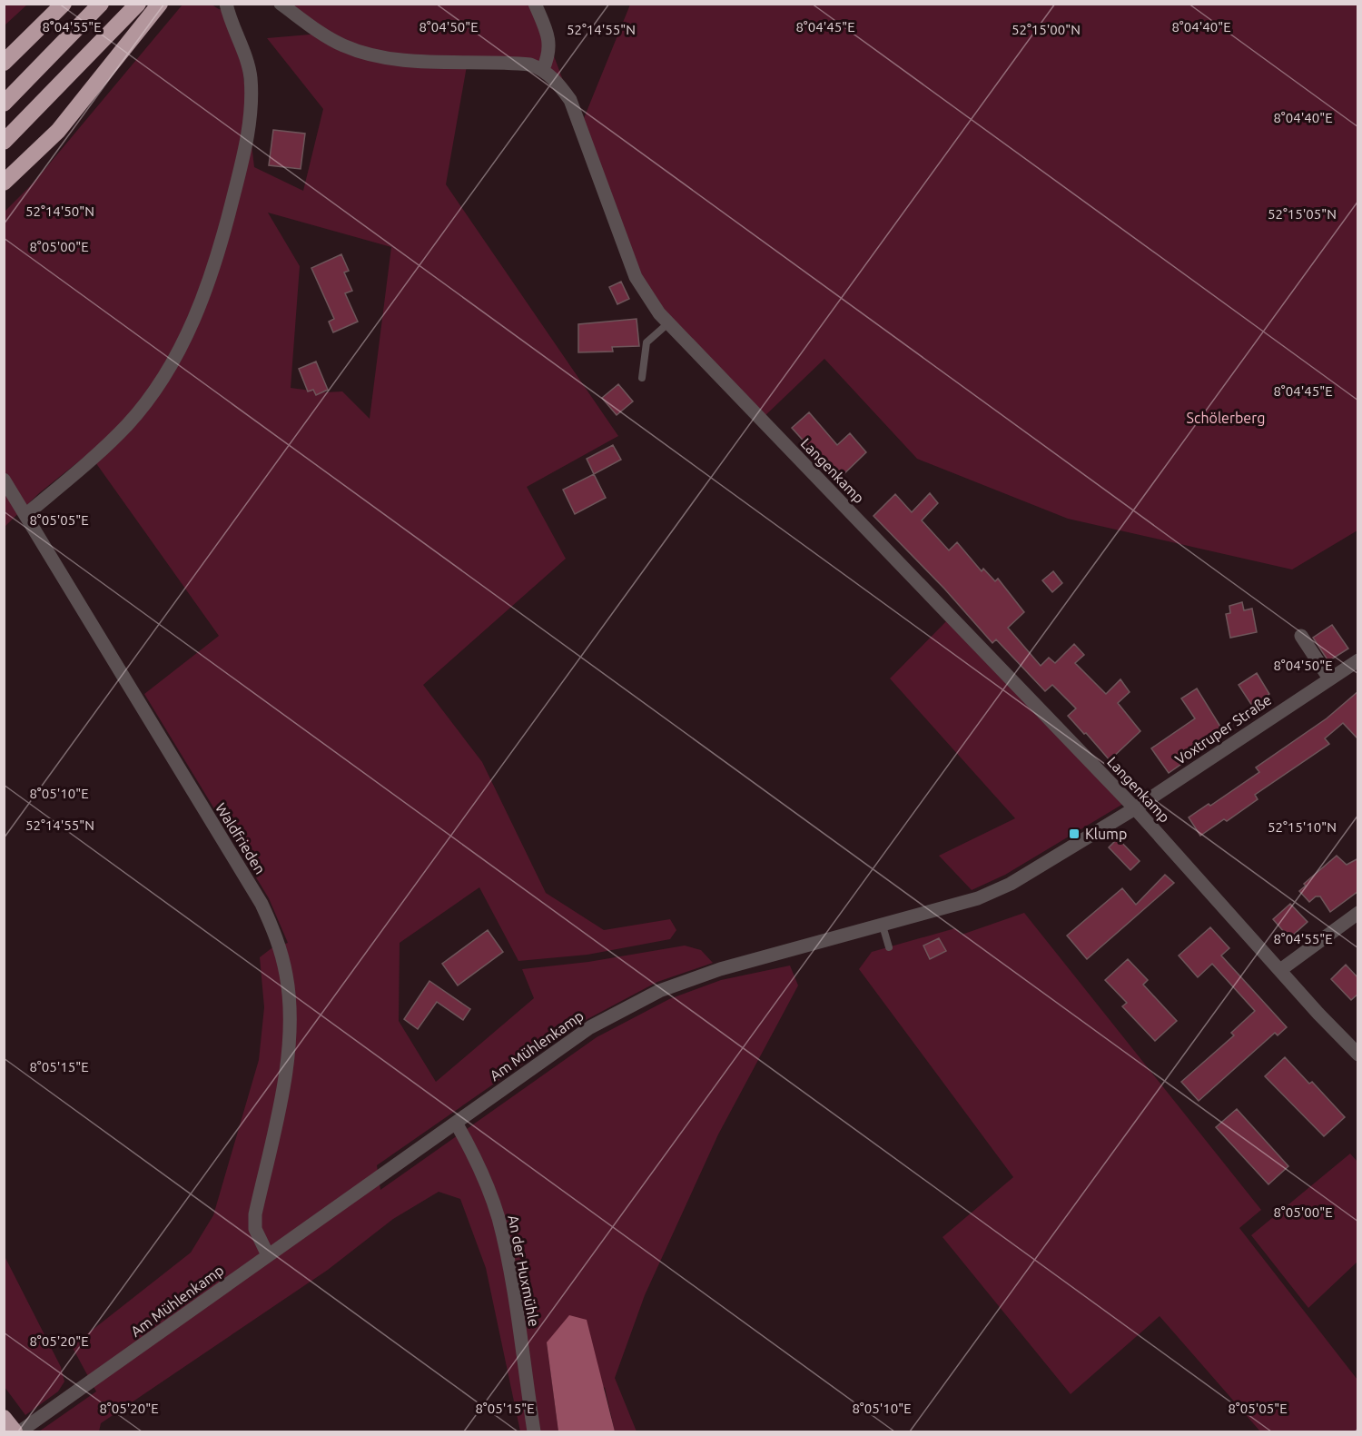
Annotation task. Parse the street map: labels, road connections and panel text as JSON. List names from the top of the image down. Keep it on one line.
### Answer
{"streets":{"street":["Langenkamp","Voxtruper Straße","Waldfrieden","Am Mühlenkamp","An der Huxmühle"]},"crossings":[["Langenkamp","Voxtruper Straße"],["Langenkamp","Am Mühlenkamp"],["Voxtruper Straße","Am Mühlenkamp"],["Waldfrieden","Am Mühlenkamp"],["Am Mühlenkamp","An der Huxmühle"]],"parks":["Schölerberg"],"places":{"transit":["Klump"]},"coordinates":["8°04'50\"E","8°04'45\"E","8°04'40\"E","8°04'55\"E","52°14'55\"N","52°15'00\"N","52°14'50\"N","52°15'05\"N","8°05'00\"E","8°05'05\"E","8°05'10\"E","52°15'10\"N","8°05'15\"E","8°05'20\"E"]}
